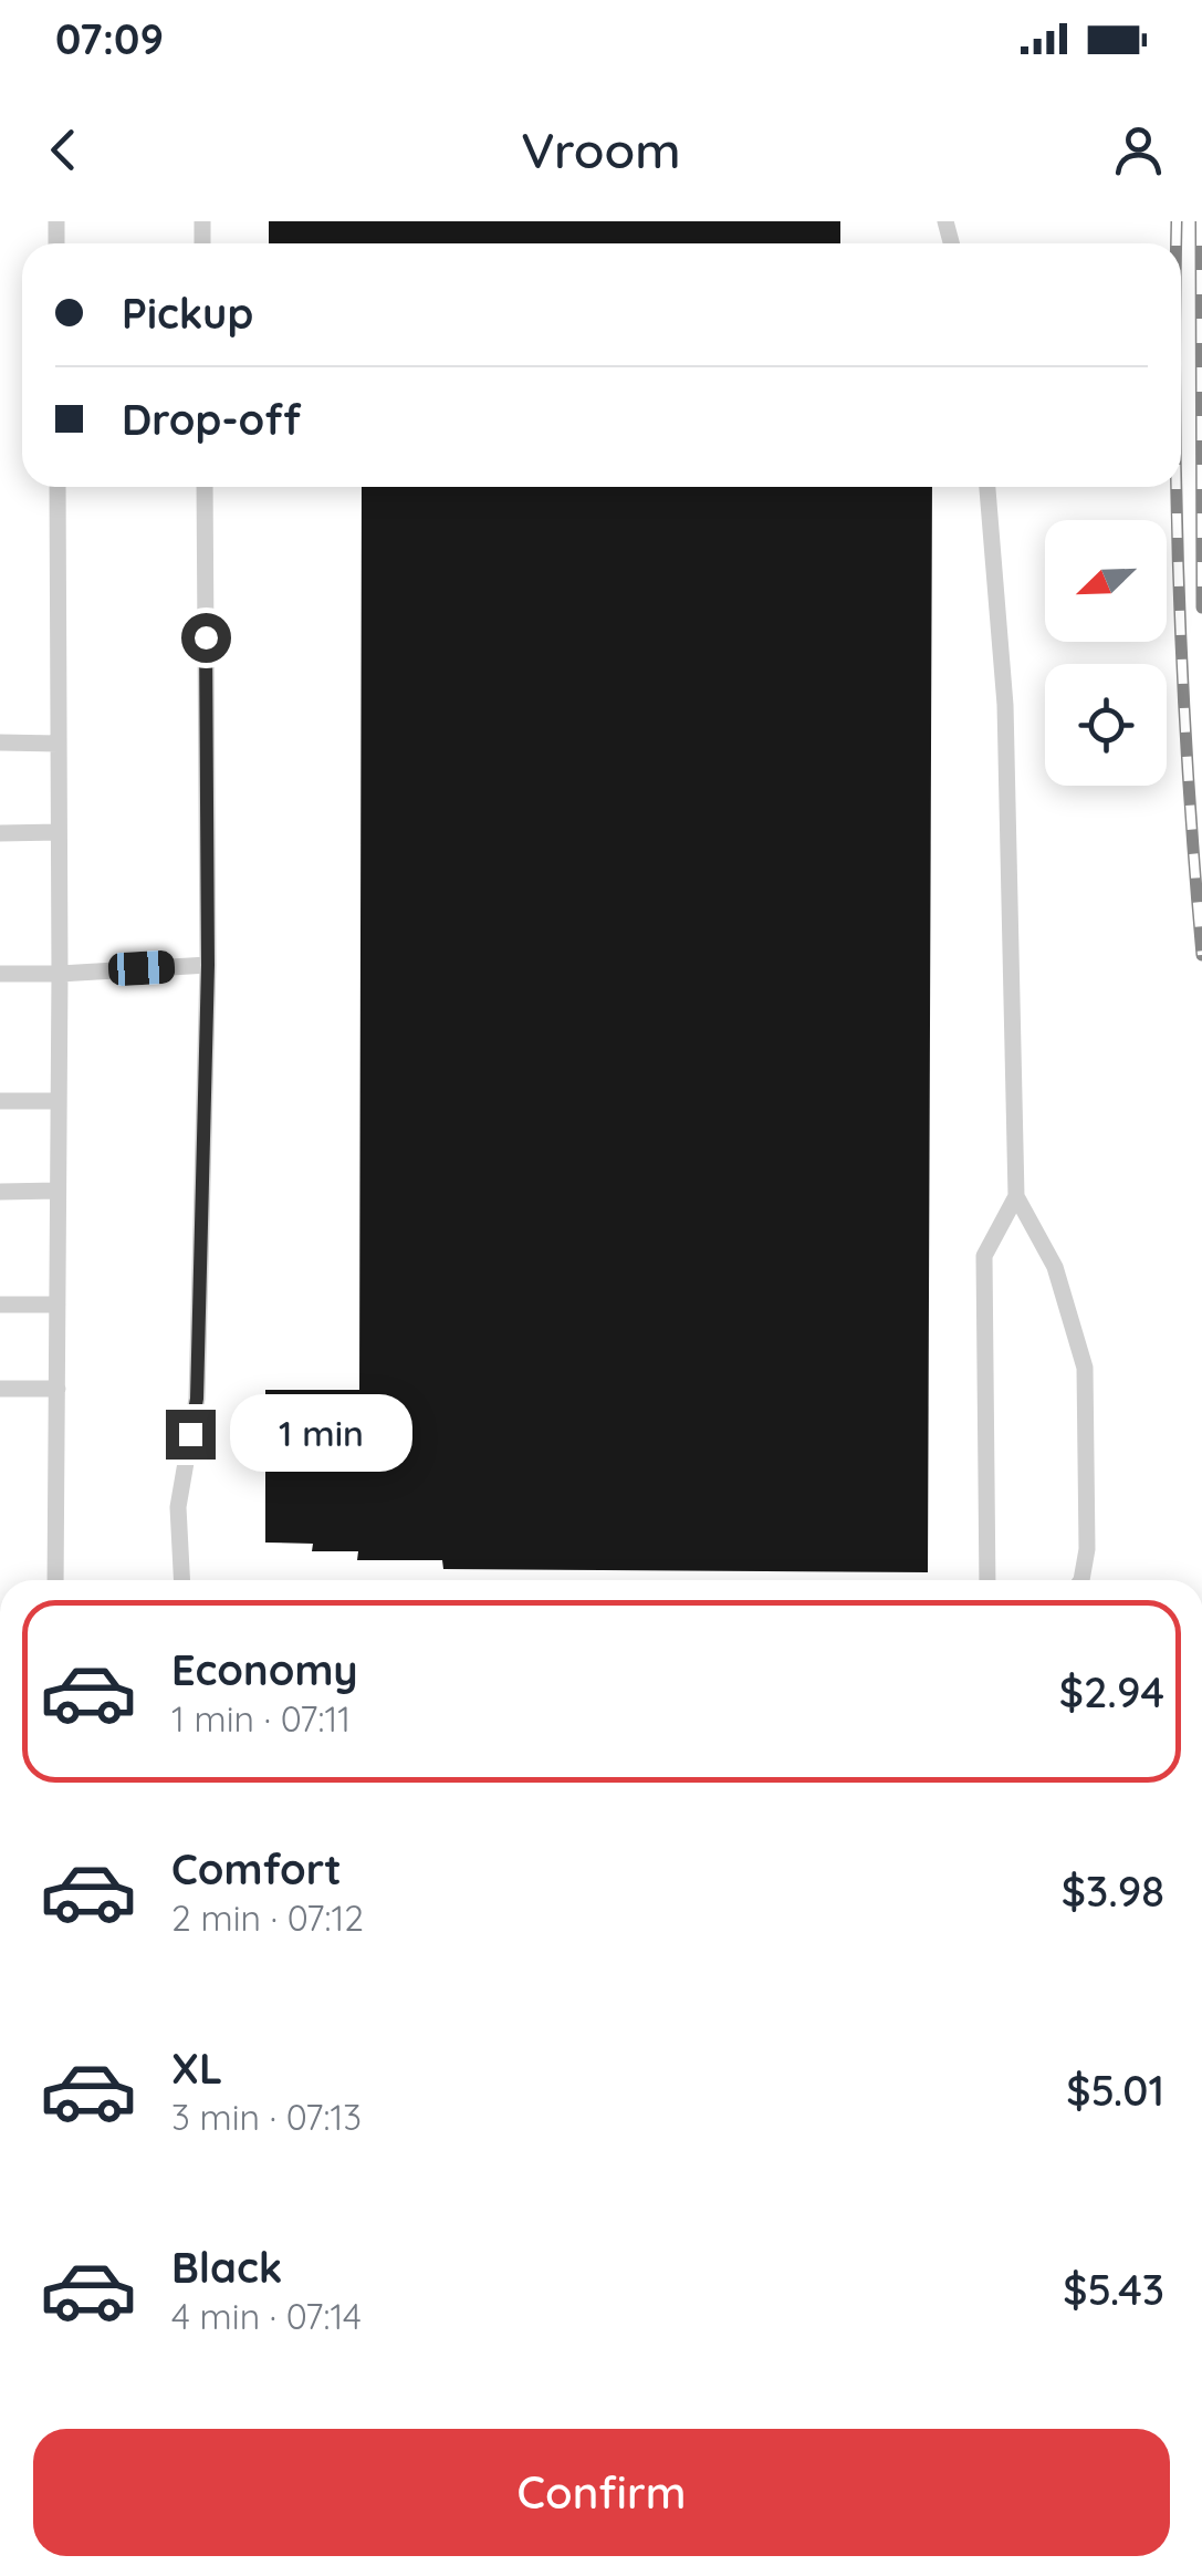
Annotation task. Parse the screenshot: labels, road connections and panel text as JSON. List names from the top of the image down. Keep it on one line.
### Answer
{"north":"bottom left","page":{"status":"07:09","header":"Vroom","banner":["Pickup","Drop-off"],"bubble":"1 min","list":[{"name":"Economy","note":"1 min · 07:11","value":"$2.94"},{"name":"Comfort","note":"2 min · 07:12","value":"$3.98"},{"name":"XL","note":"3 min · 07:13","value":"$5.01"},{"name":"Black","note":"4 min · 07:14","value":"$5.43"}],"buttons":"Confirm"}}
